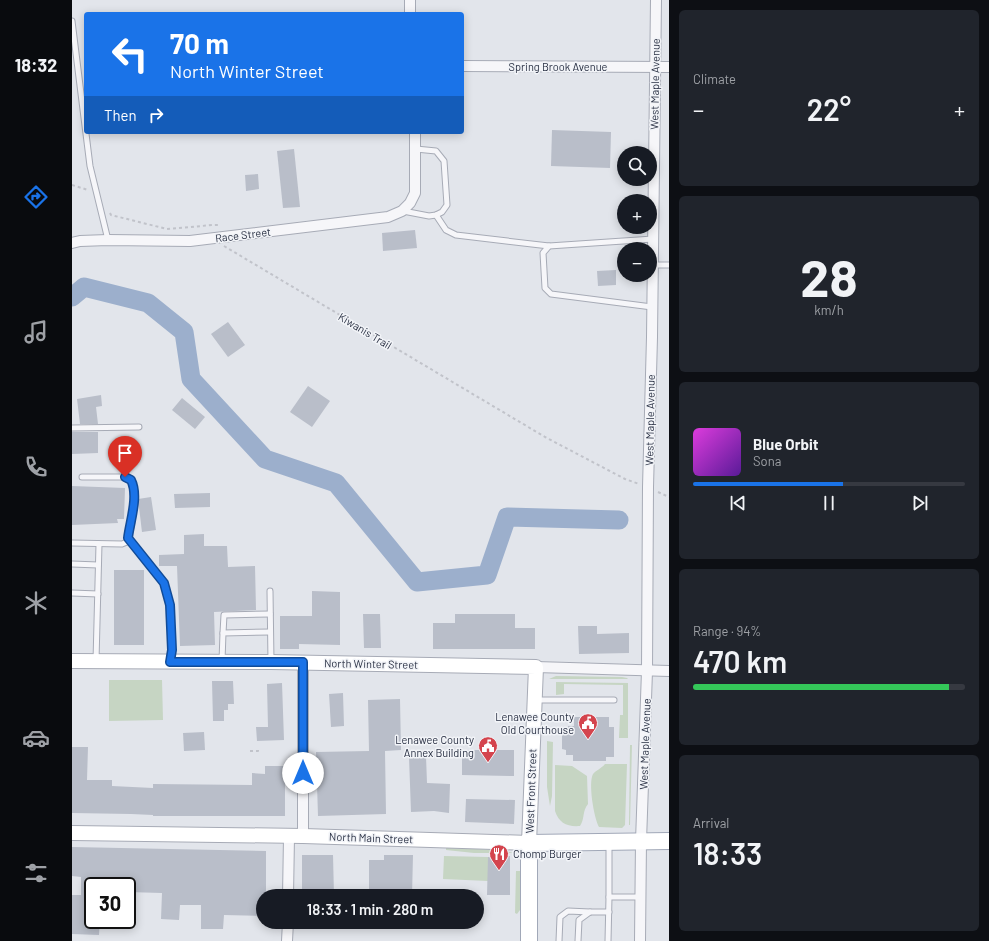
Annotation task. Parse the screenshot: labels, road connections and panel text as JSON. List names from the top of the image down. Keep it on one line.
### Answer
{"streets":{"main road":["North Main Street"],"street":["Spring Brook Avenue","West Maple Avenue","Race Street","North Winter Street","West Front Street"],"path":["Kiwanis Trail"]},"crossings":[["Spring Brook Avenue","West Maple Avenue"],["West Maple Avenue","Kiwanis Trail"],["West Maple Avenue","North Winter Street"],["West Maple Avenue","North Main Street"],["Race Street","Kiwanis Trail"],["North Winter Street","West Front Street"],["West Front Street","North Main Street"]],"places":{"public building":["Lenawee County Old Courthouse","Lenawee County Annex Building"],"restaurant":["Chomp Burger"]},"page":{"tabs":"18:32","tile":["Climate",["28","km/h"],["Range · 94%","470 km"],["Arrival","18:33"]],"turn":["70 m","North Winter Street"],"heat":["−","22°","+"],"then":"Then","map_buttons":["+","−"],"song":["Blue Orbit","Sona"],"limit":"30","trip":"18:33 · 1 min · 280 m"}}
